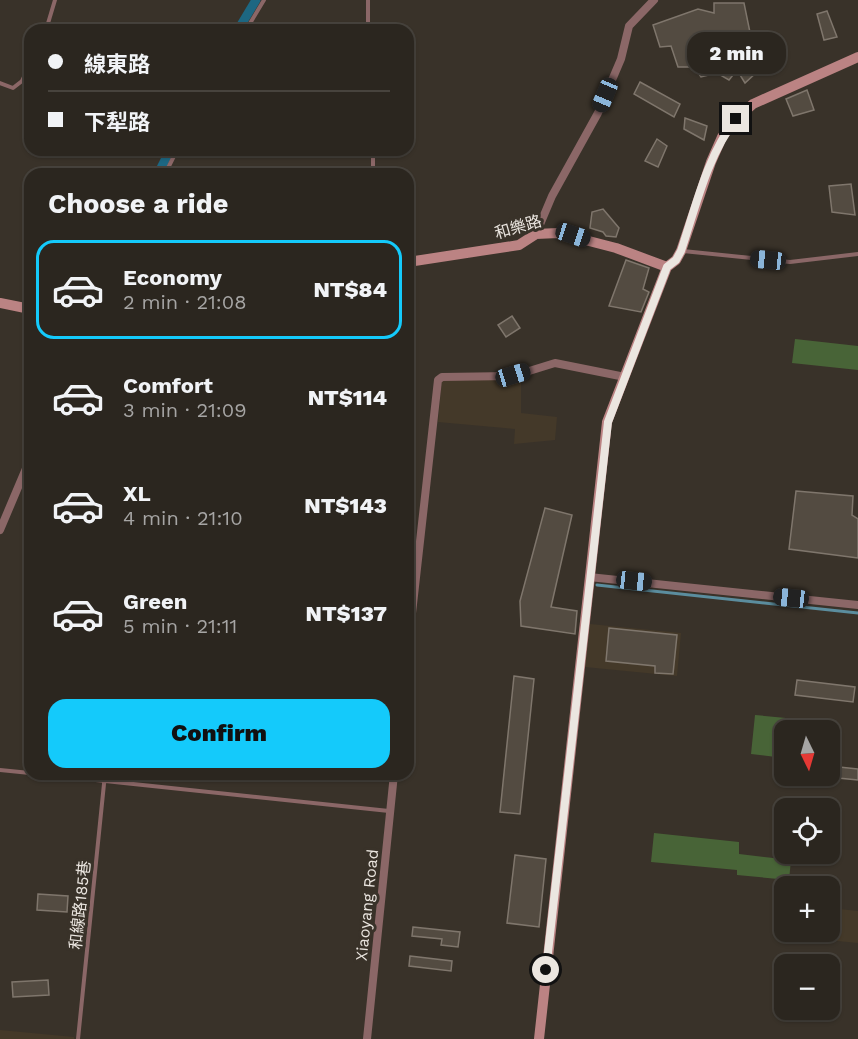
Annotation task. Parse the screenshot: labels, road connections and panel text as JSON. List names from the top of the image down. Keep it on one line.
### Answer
{"streets":{"street":["和樂路","Xiaoyang Road"],"lane":["和線路185巷"]},"north":"bottom","page":{"banner":["線東路","下犁路"],"bubble":"2 min","heading":"Choose a ride","list":[{"name":"Economy","note":"2 min · 21:08","value":"NT$84"},{"name":"Comfort","note":"3 min · 21:09","value":"NT$114"},{"name":"XL","note":"4 min · 21:10","value":"NT$143"},{"name":"Green","note":"5 min · 21:11","value":"NT$137"}],"buttons":"Confirm","map_buttons":["+","−"]}}
